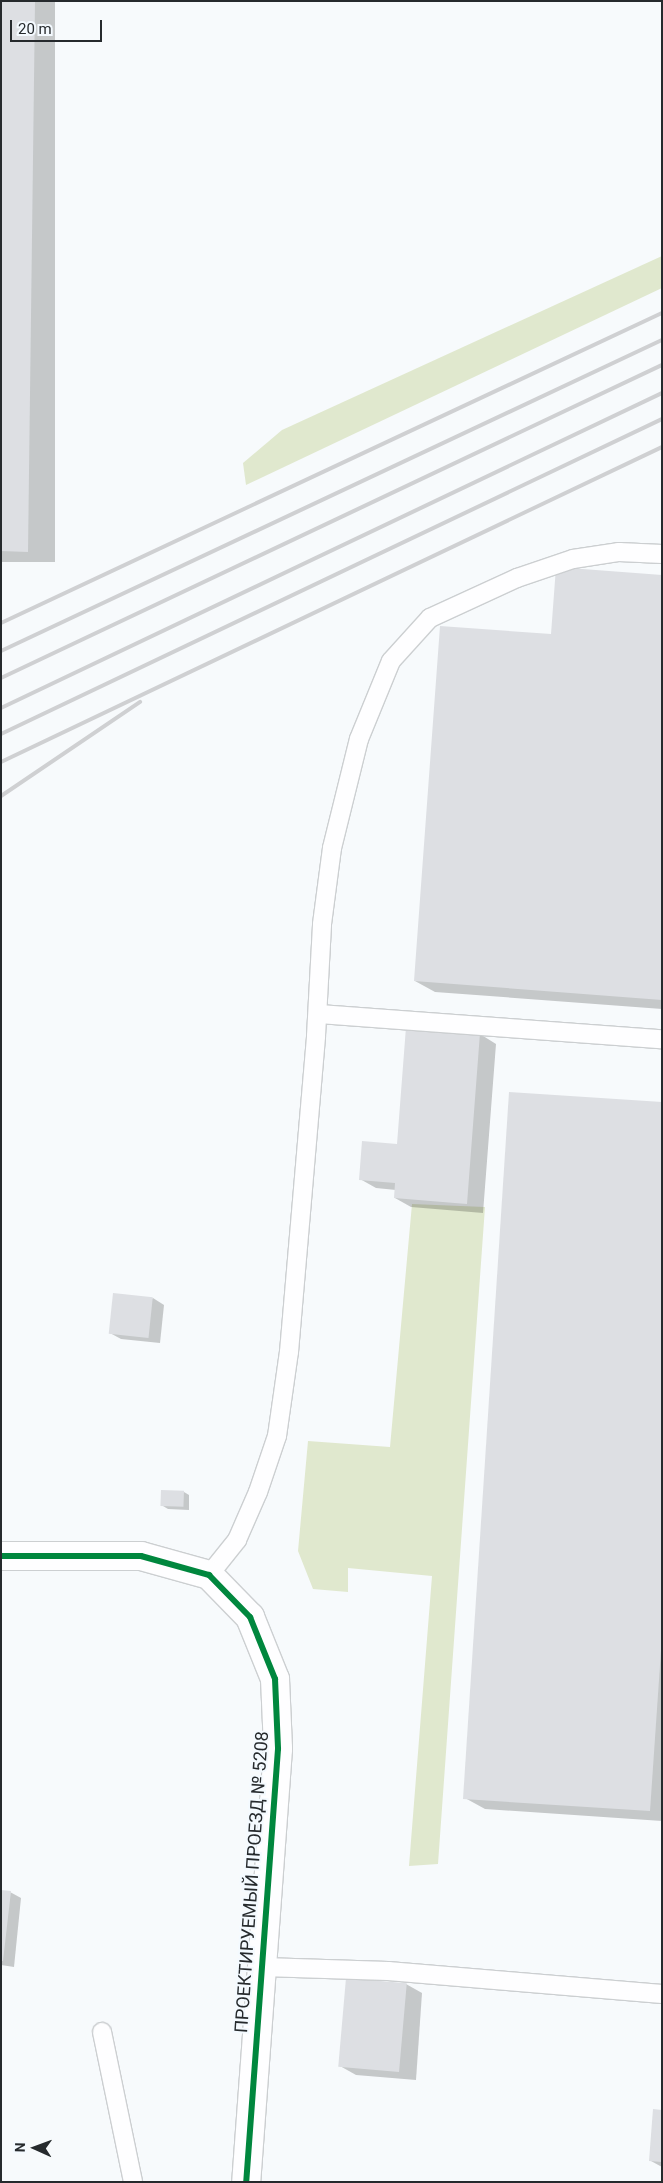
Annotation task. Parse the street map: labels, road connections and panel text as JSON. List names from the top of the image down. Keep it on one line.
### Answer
{"streets":{"street":["ПРОЕКТИРУЕМЫЙ ПРОЕЗД № 5208"]},"scale_bar":"20 m","north":"left"}
